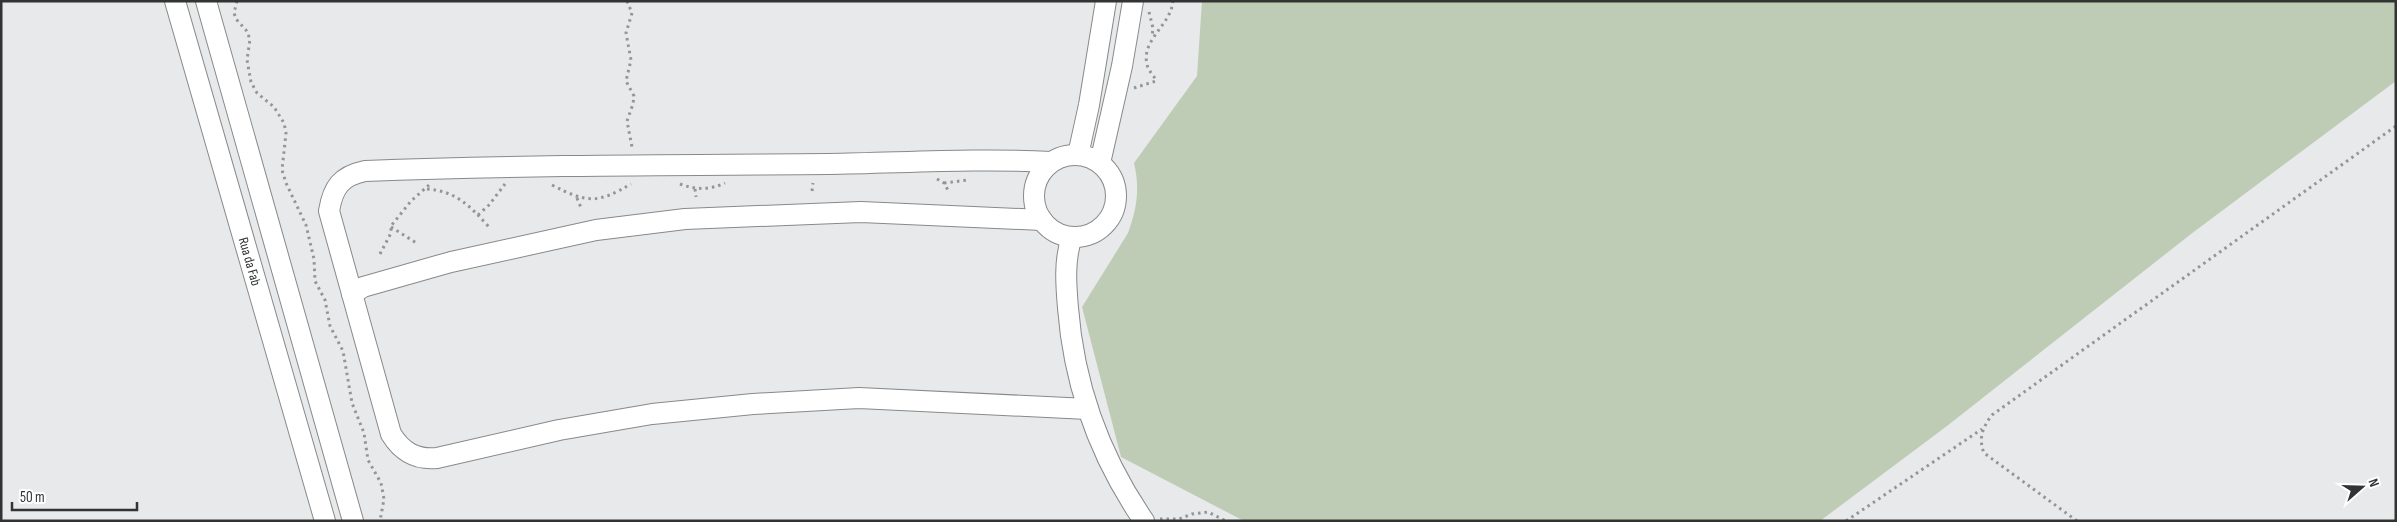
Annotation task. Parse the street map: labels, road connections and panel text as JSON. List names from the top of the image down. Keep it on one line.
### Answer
{"streets":{"street":["Rua da Fab"]},"scale_bar":"50 m","north":"right"}
